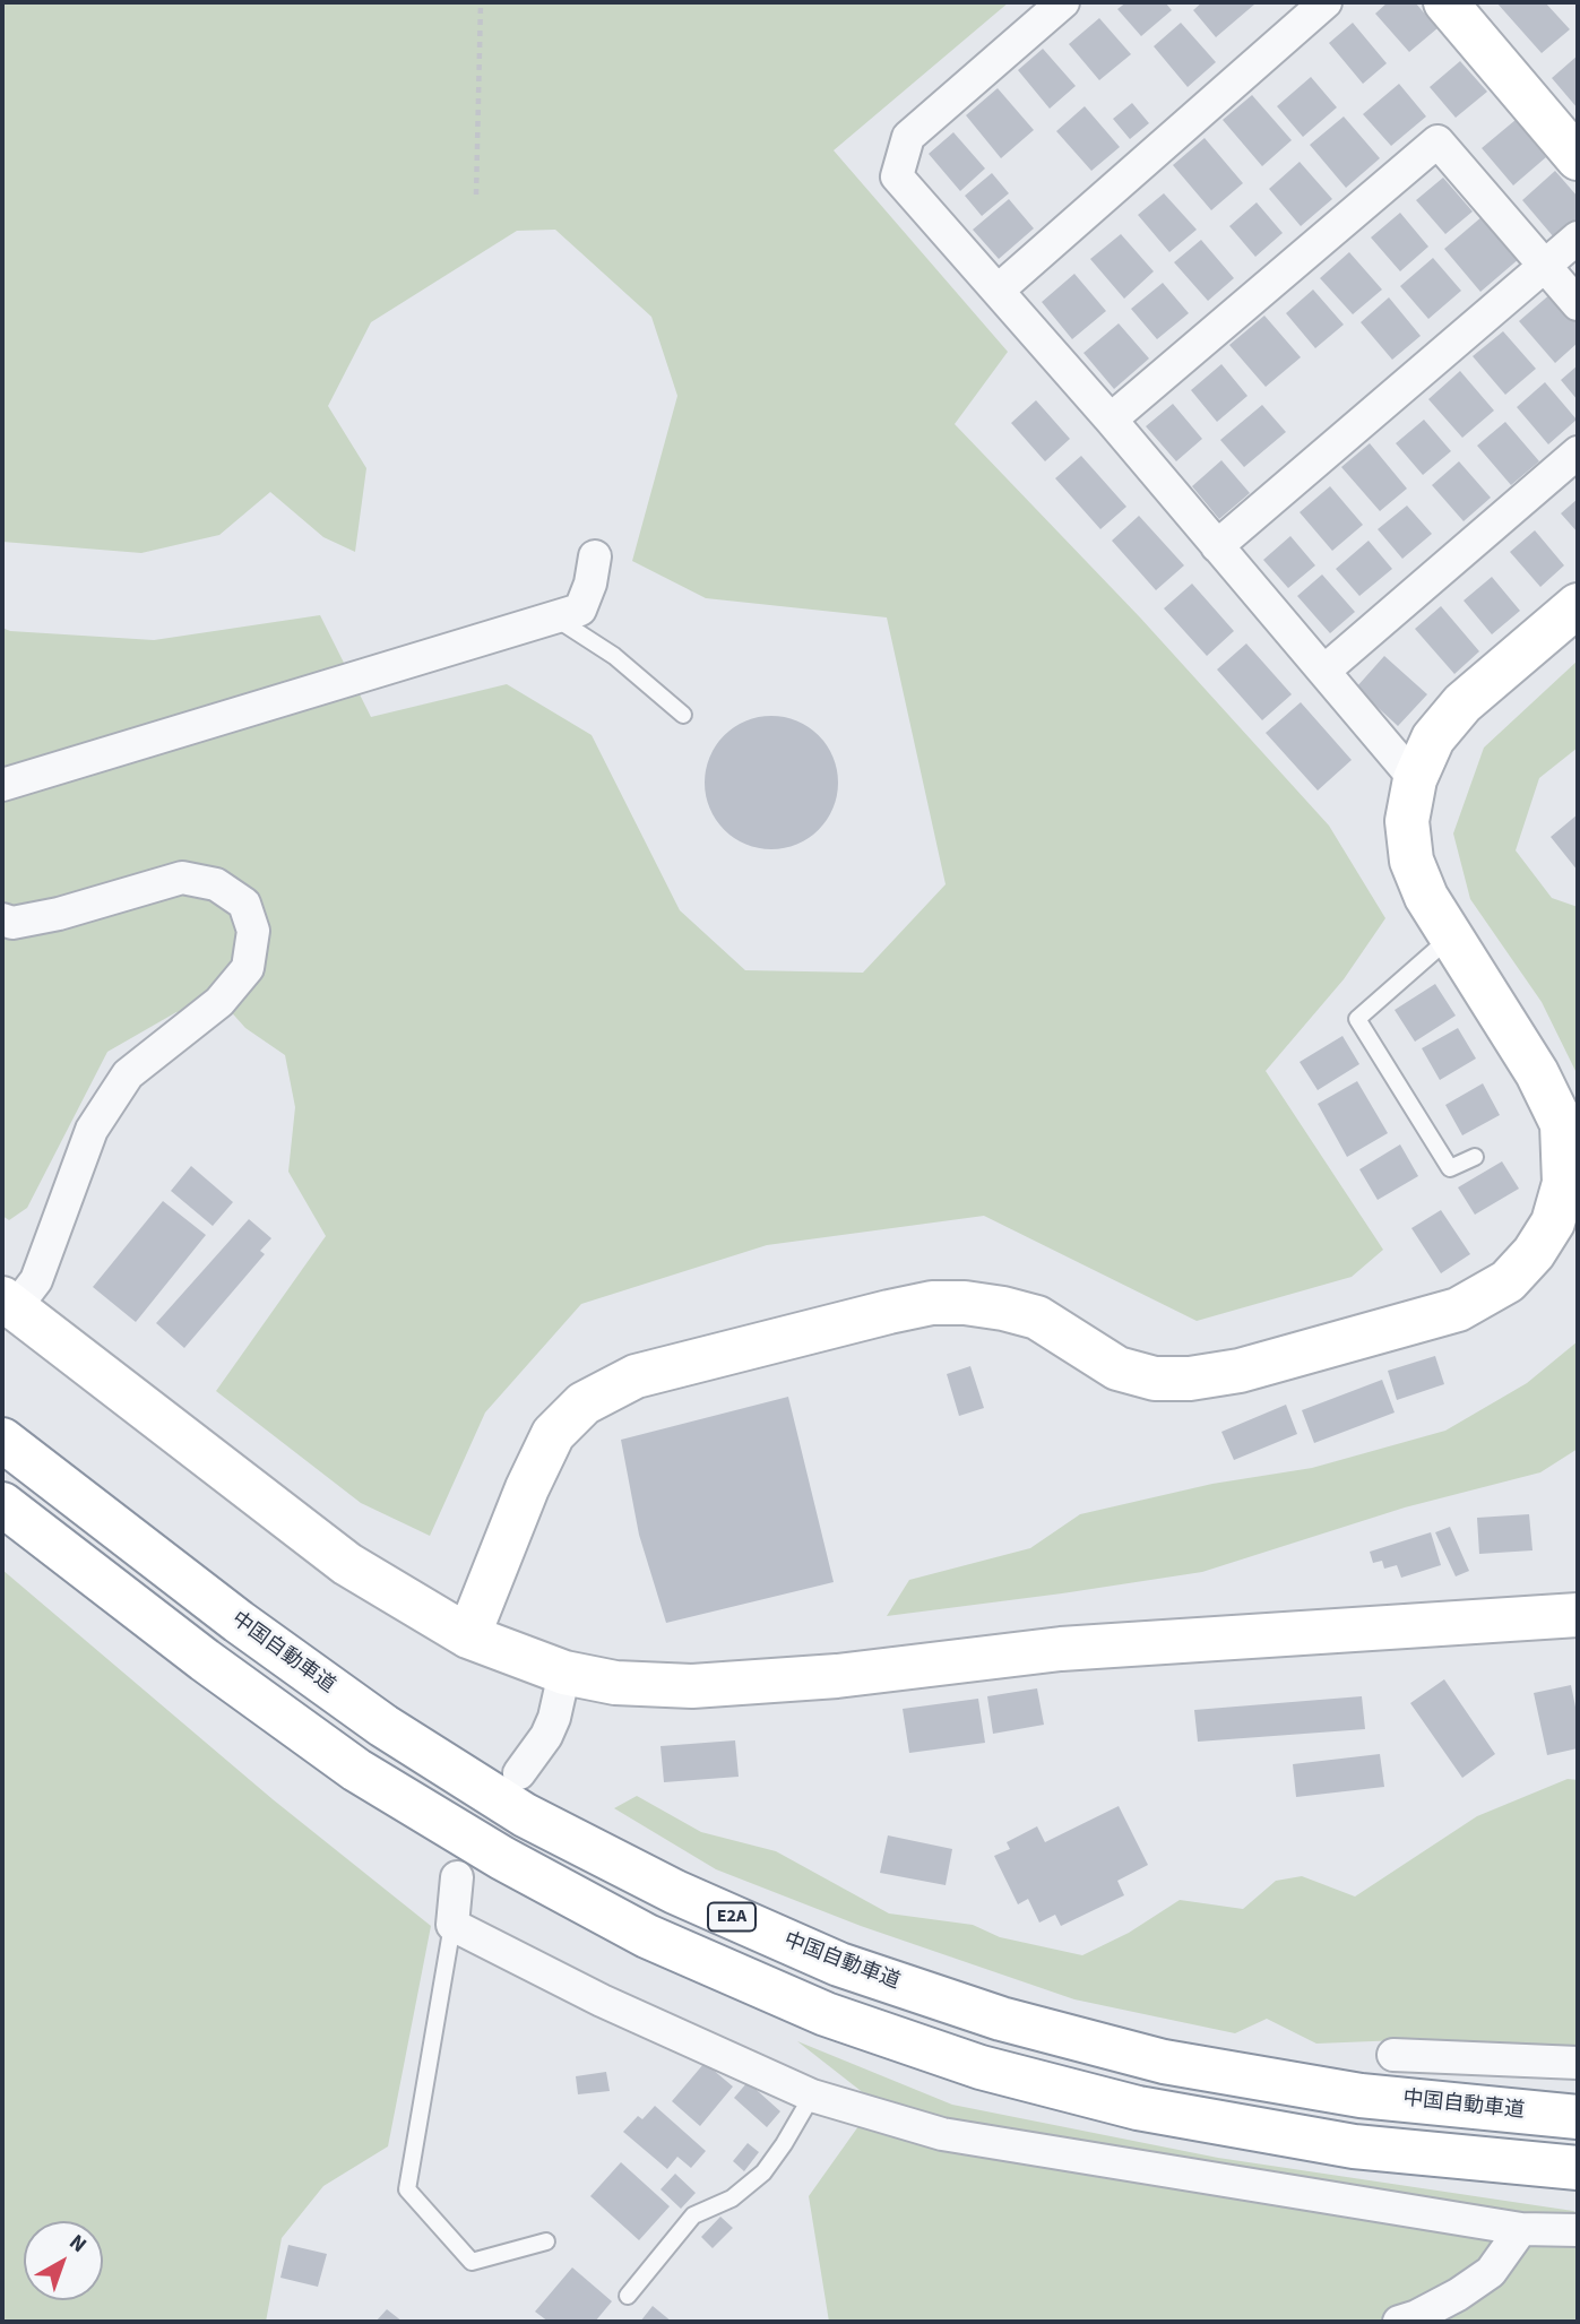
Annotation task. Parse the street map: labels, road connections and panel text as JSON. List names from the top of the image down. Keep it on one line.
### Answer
{"streets":{"main road":["中国自動車道","E2A"]},"north":"top right"}
